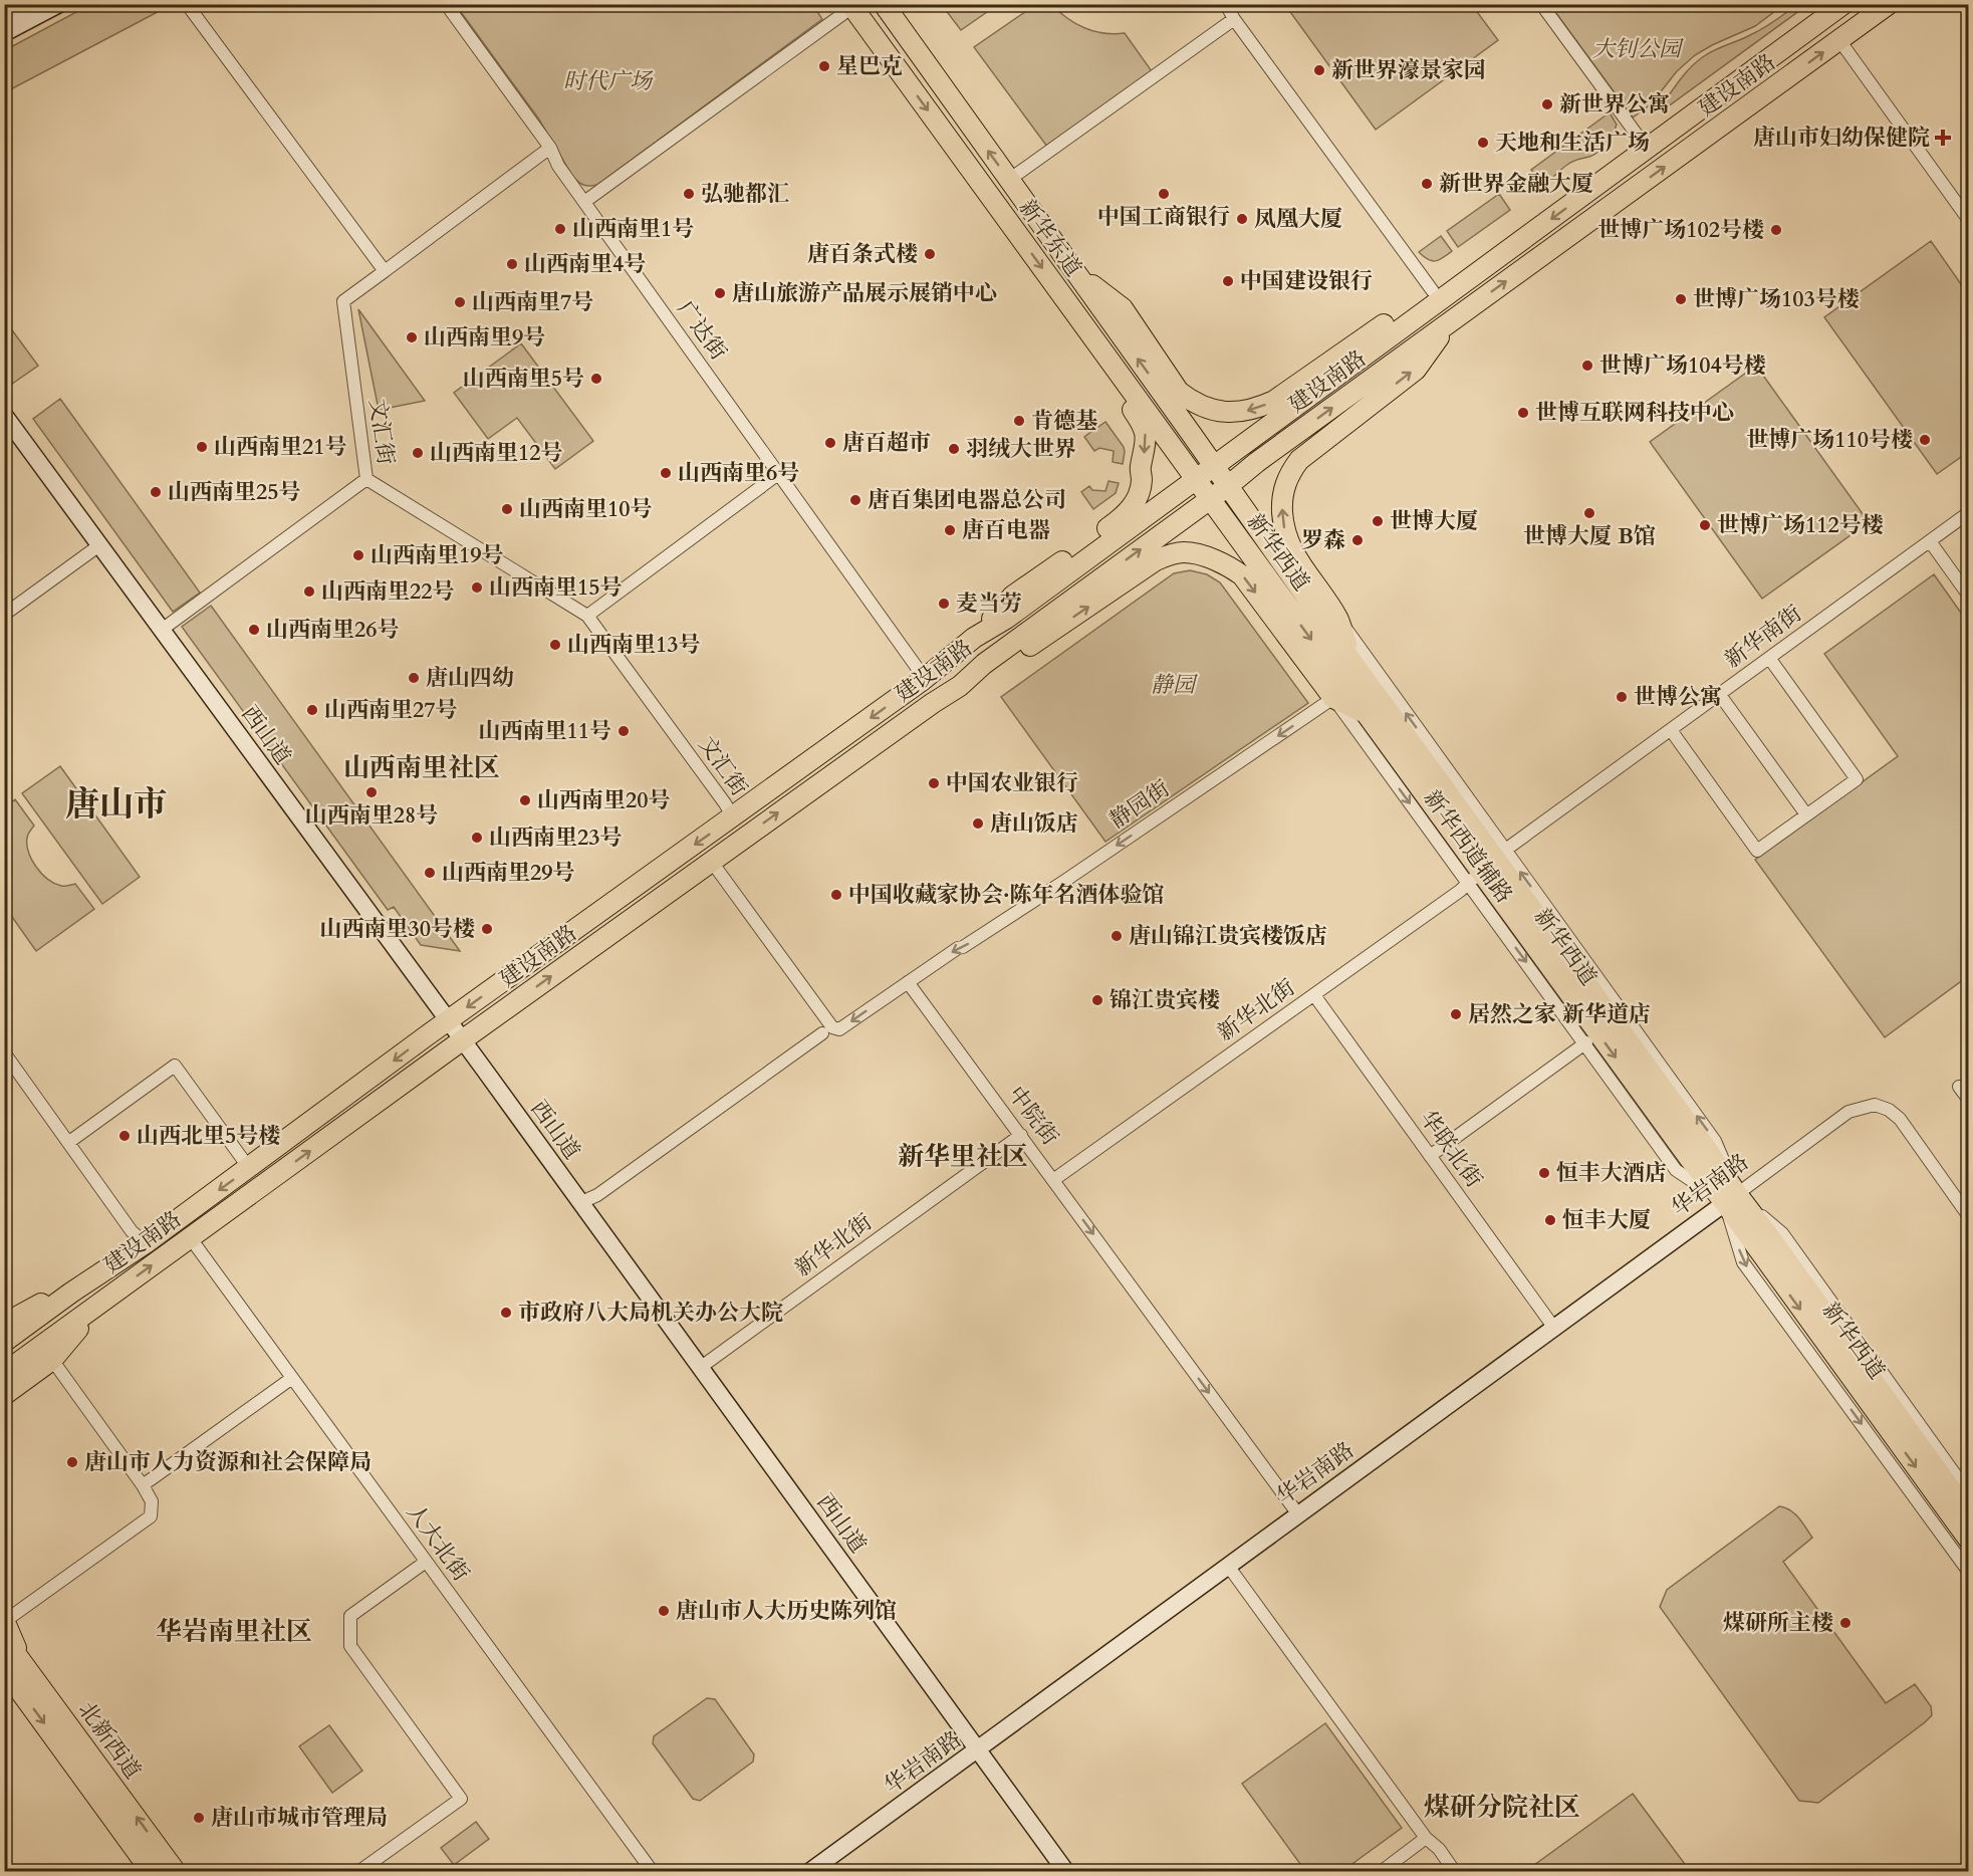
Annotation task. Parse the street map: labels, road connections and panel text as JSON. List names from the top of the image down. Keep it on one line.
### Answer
{"streets":{"main road":["建设南路","新华东道","新华西道","北新西道"],"street":["广达街","文汇街","新华南街","西山道","静园街","新华西道辅路","新华北街","中院街","华联北街","华岩南路","人大北街"]},"crossings":[["建设南路","新华东道"],["建设南路","广达街"],["建设南路","文汇街"],["建设南路","新华西道"],["建设南路","西山道"],["建设南路","人大北街"],["新华东道","新华西道"],["新华西道","新华南街"],["新华西道","新华西道辅路"],["新华西道","新华北街"],["新华西道","华岩南路"],["新华南街","新华西道辅路"],["新华南街","新华北街"],["西山道","新华北街"],["西山道","华岩南路"],["静园街","新华西道辅路"],["静园街","中院街"],["新华西道辅路","新华北街"],["新华西道辅路","华岩南路"],["新华北街","中院街"],["新华北街","华联北街"],["中院街","华岩南路"],["华联北街","华岩南路"]],"one_way":["静园街","中院街"],"districts":["山西南里社区","唐山市","新华里社区","华岩南里社区","煤研分院社区"],"parks":["大钊公园","时代广场","静园"],"places":{"other":["星巴克","新世界濠景家园","新世界公寓","天地和生活广场","新世界金融大厦","弘驰都汇","中国工商银行","凤凰大厦","山西南里1号","世博广场102号楼","唐百条式楼","山西南里4号","中国建设银行","唐山旅游产品展示展销中心","世博广场103号楼","山西南里7号","山西南里9号","世博广场104号楼","山西南里5号","世博互联网科技中心","肯德基","世博广场110号楼","唐百超市","山西南里21号","羽绒大世界","山西南里12号","山西南里6号","山西南里25号","唐百集团电器总公司","山西南里10号","世博大厦 B馆","世博大厦","世博广场112号楼","唐百电器","罗森","山西南里19号","山西南里15号","山西南里22号","麦当劳","山西南里26号","山西南里13号","唐山四幼","世博公寓","山西南里27号","山西南里11号","中国农业银行","山西南里28号","山西南里20号","唐山饭店","山西南里23号","山西南里29号","中国收藏家协会·陈年名酒体验馆","山西南里30号楼","唐山锦江贵宾楼饭店","锦江贵宾楼","居然之家 新华道店","山西北里5号楼","恒丰大酒店","恒丰大厦","市政府八大局机关办公大院","唐山市人力资源和社会保障局","唐山市人大历史陈列馆","煤研所主楼","唐山市城市管理局"],"health":["唐山市妇幼保健院"]}}
